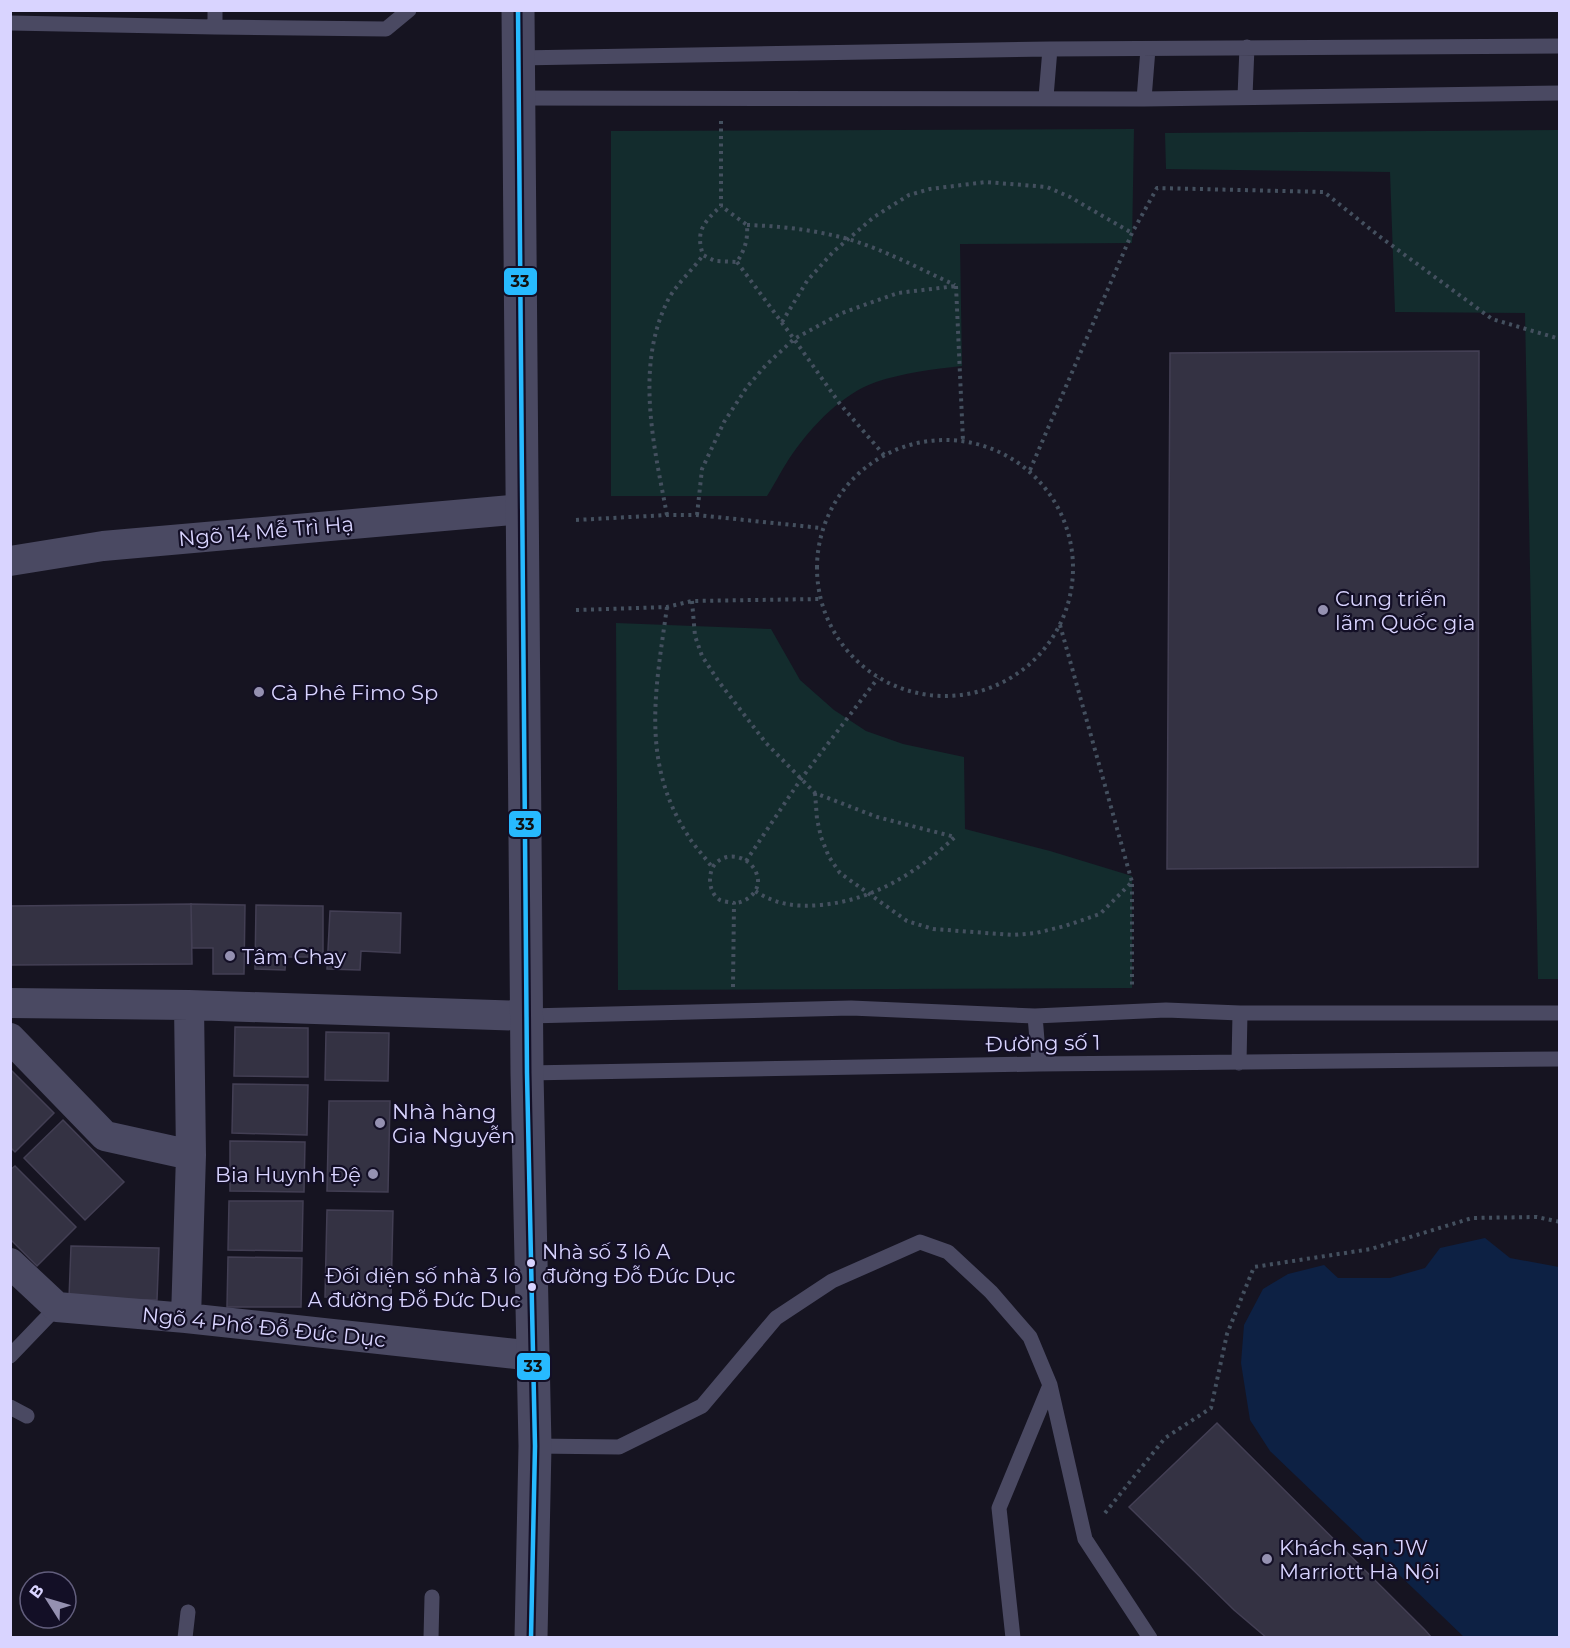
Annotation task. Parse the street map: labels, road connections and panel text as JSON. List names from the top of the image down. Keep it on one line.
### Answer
{"streets":{"street":["Ngõ 14 Mễ Trì Hạ","Ngõ 4 Phố Đỗ Đức Dục"],"lane":["Đường số 1"]},"places":["Cung triển lãm Quốc gia","Cà Phê Fimo Sp","Tâm Chay","Nhà hàng Gia Nguyễn","Bia Huynh Đệ","Nhà số 3 lô A đường Đỗ Đức Dục","Đối diện số nhà 3 lô A đường Đỗ Đức Dục","Khách sạn JW Marriott Hà Nội"],"lines":["transit line 33"],"north":"top left"}
